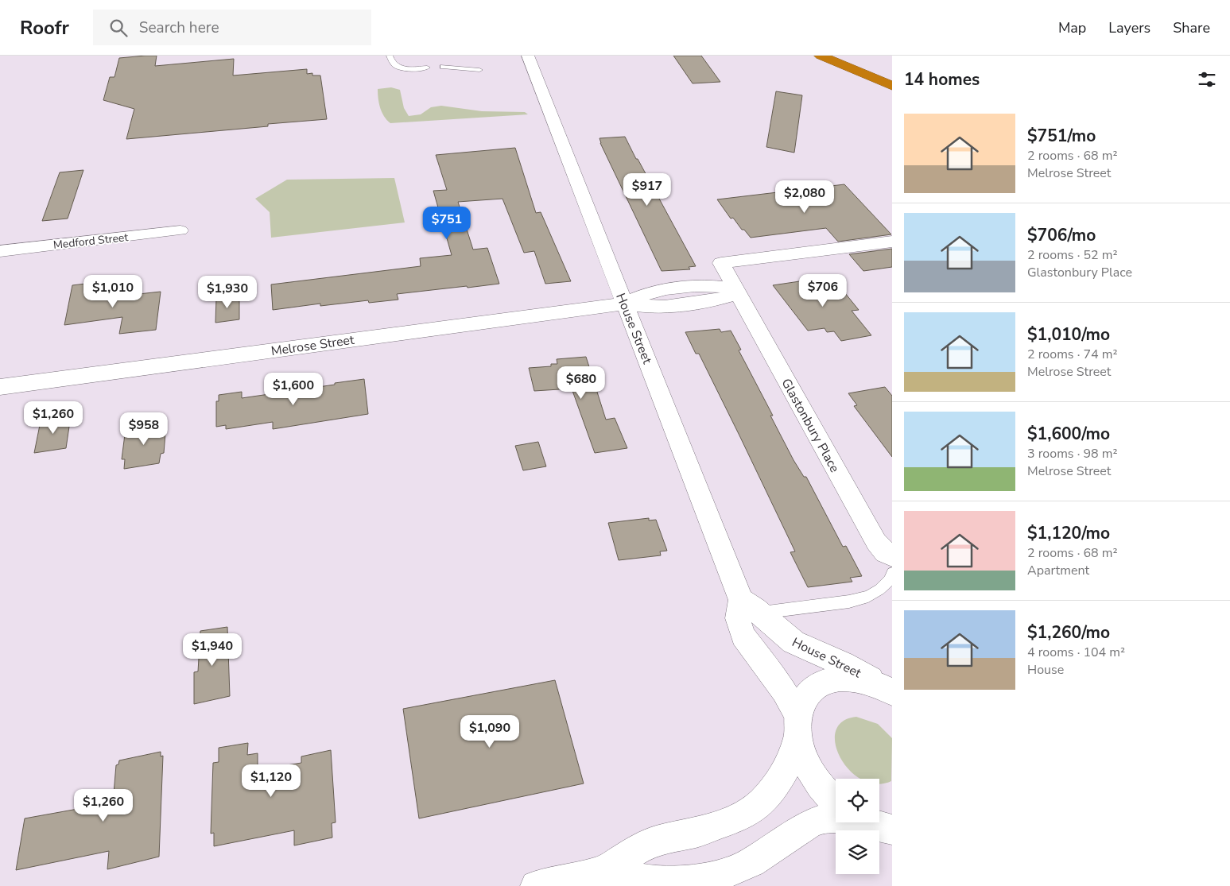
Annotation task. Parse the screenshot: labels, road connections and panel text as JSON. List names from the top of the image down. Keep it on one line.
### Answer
{"streets":{"street":["Medford Street","House Street","Melrose Street","Glastonbury Place"]},"crossings":[["House Street","Melrose Street"]],"page":{"header":"Roofr","search":"Search here","nav":["Map","Layers","Share"],"heading":"14 homes","list":[{"name":"$751/mo","note":"2 rooms · 68 m² · Melrose Street"},{"name":"$706/mo","note":"2 rooms · 52 m² · Glastonbury Place"},{"name":"$1,010/mo","note":"2 rooms · 74 m² · Melrose Street"},{"name":"$1,600/mo","note":"3 rooms · 98 m² · Melrose Street"},{"name":"$1,120/mo","note":"2 rooms · 68 m² · Apartment"},{"name":"$1,260/mo","note":"4 rooms · 104 m² · House"}],"price":["$917","$2,080","$751","$706","$1,010","$1,930","$680","$1,600","$1,260","$958","$1,940","$1,090","$1,120","$1,260"]}}
